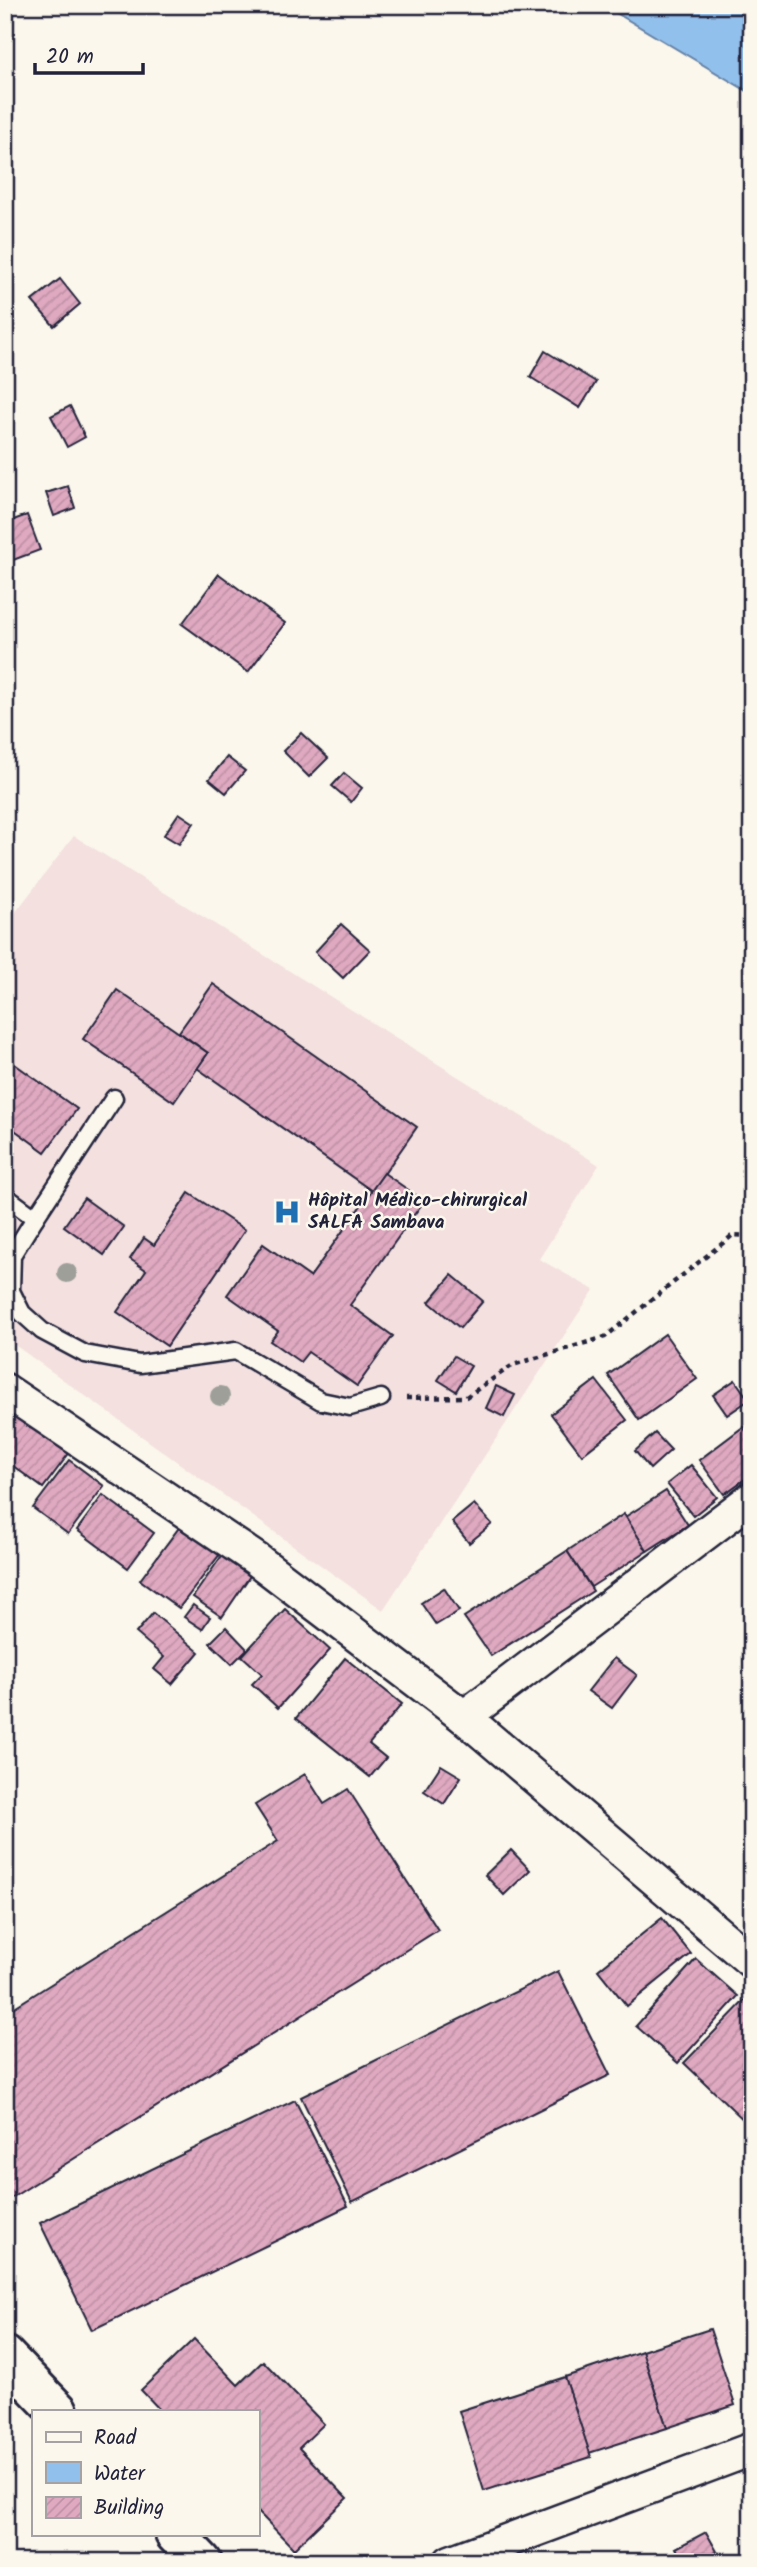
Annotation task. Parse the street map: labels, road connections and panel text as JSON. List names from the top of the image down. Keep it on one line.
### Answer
{"places":{"hospital":["Hôpital Médico-chirurgical SALFA Sambava"]},"legend":["Road","Water","Building"],"scale_bar":"20 m"}
